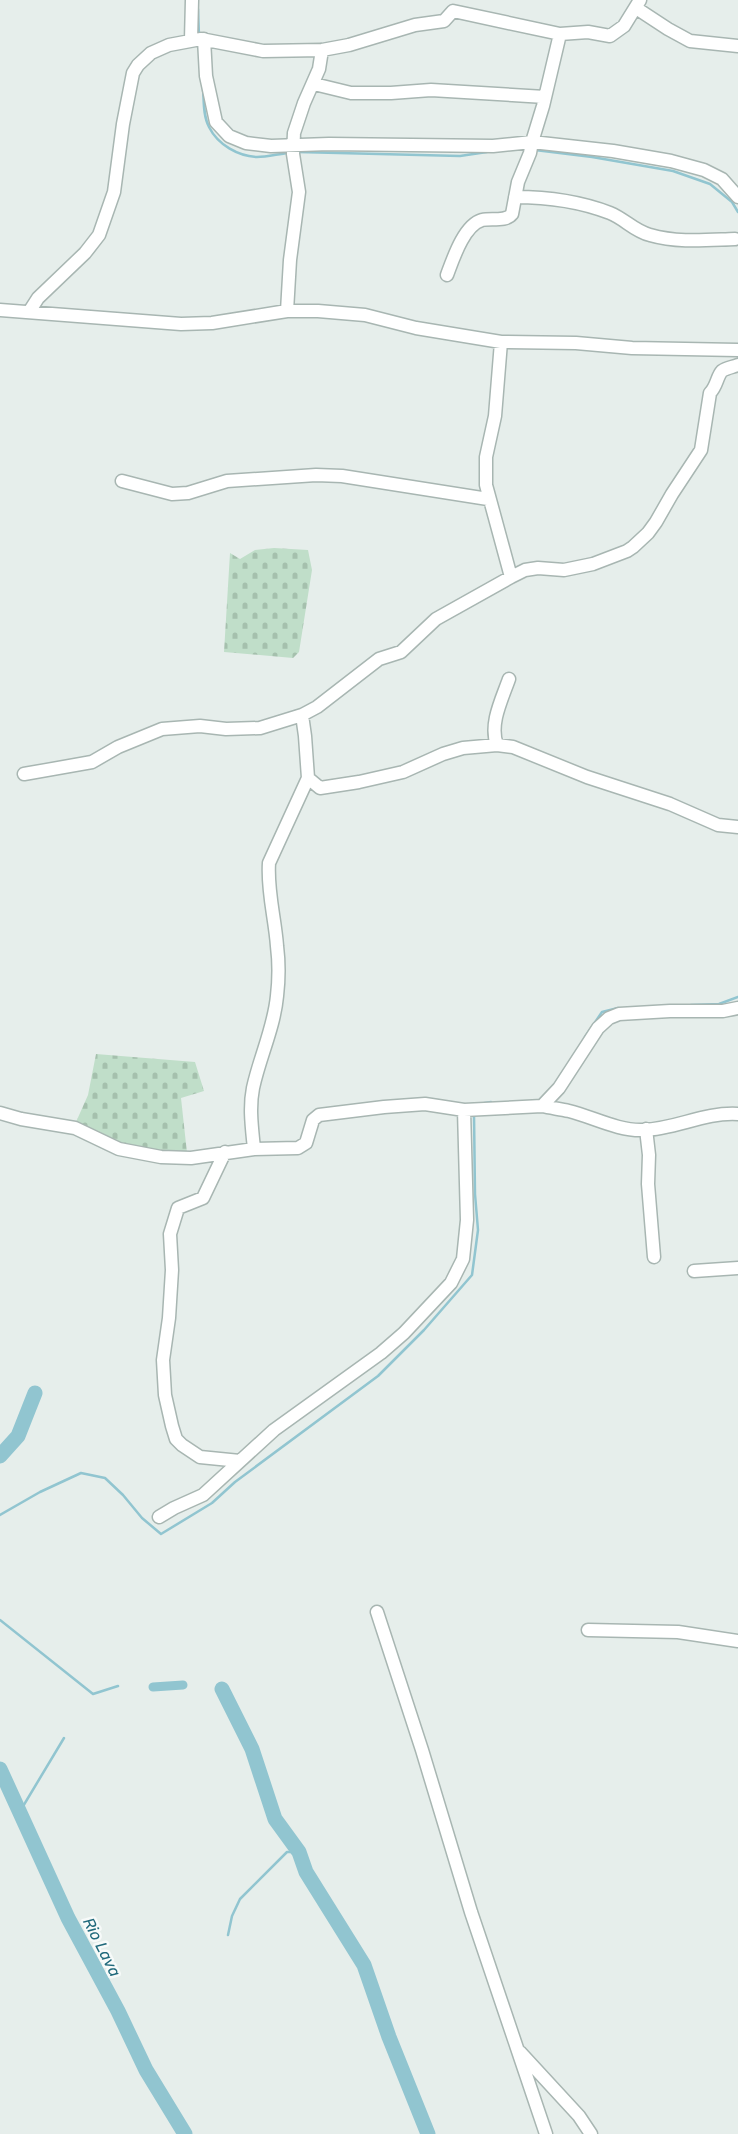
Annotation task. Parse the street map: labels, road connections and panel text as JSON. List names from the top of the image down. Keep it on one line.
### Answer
{"water":["Rio Lava"]}
